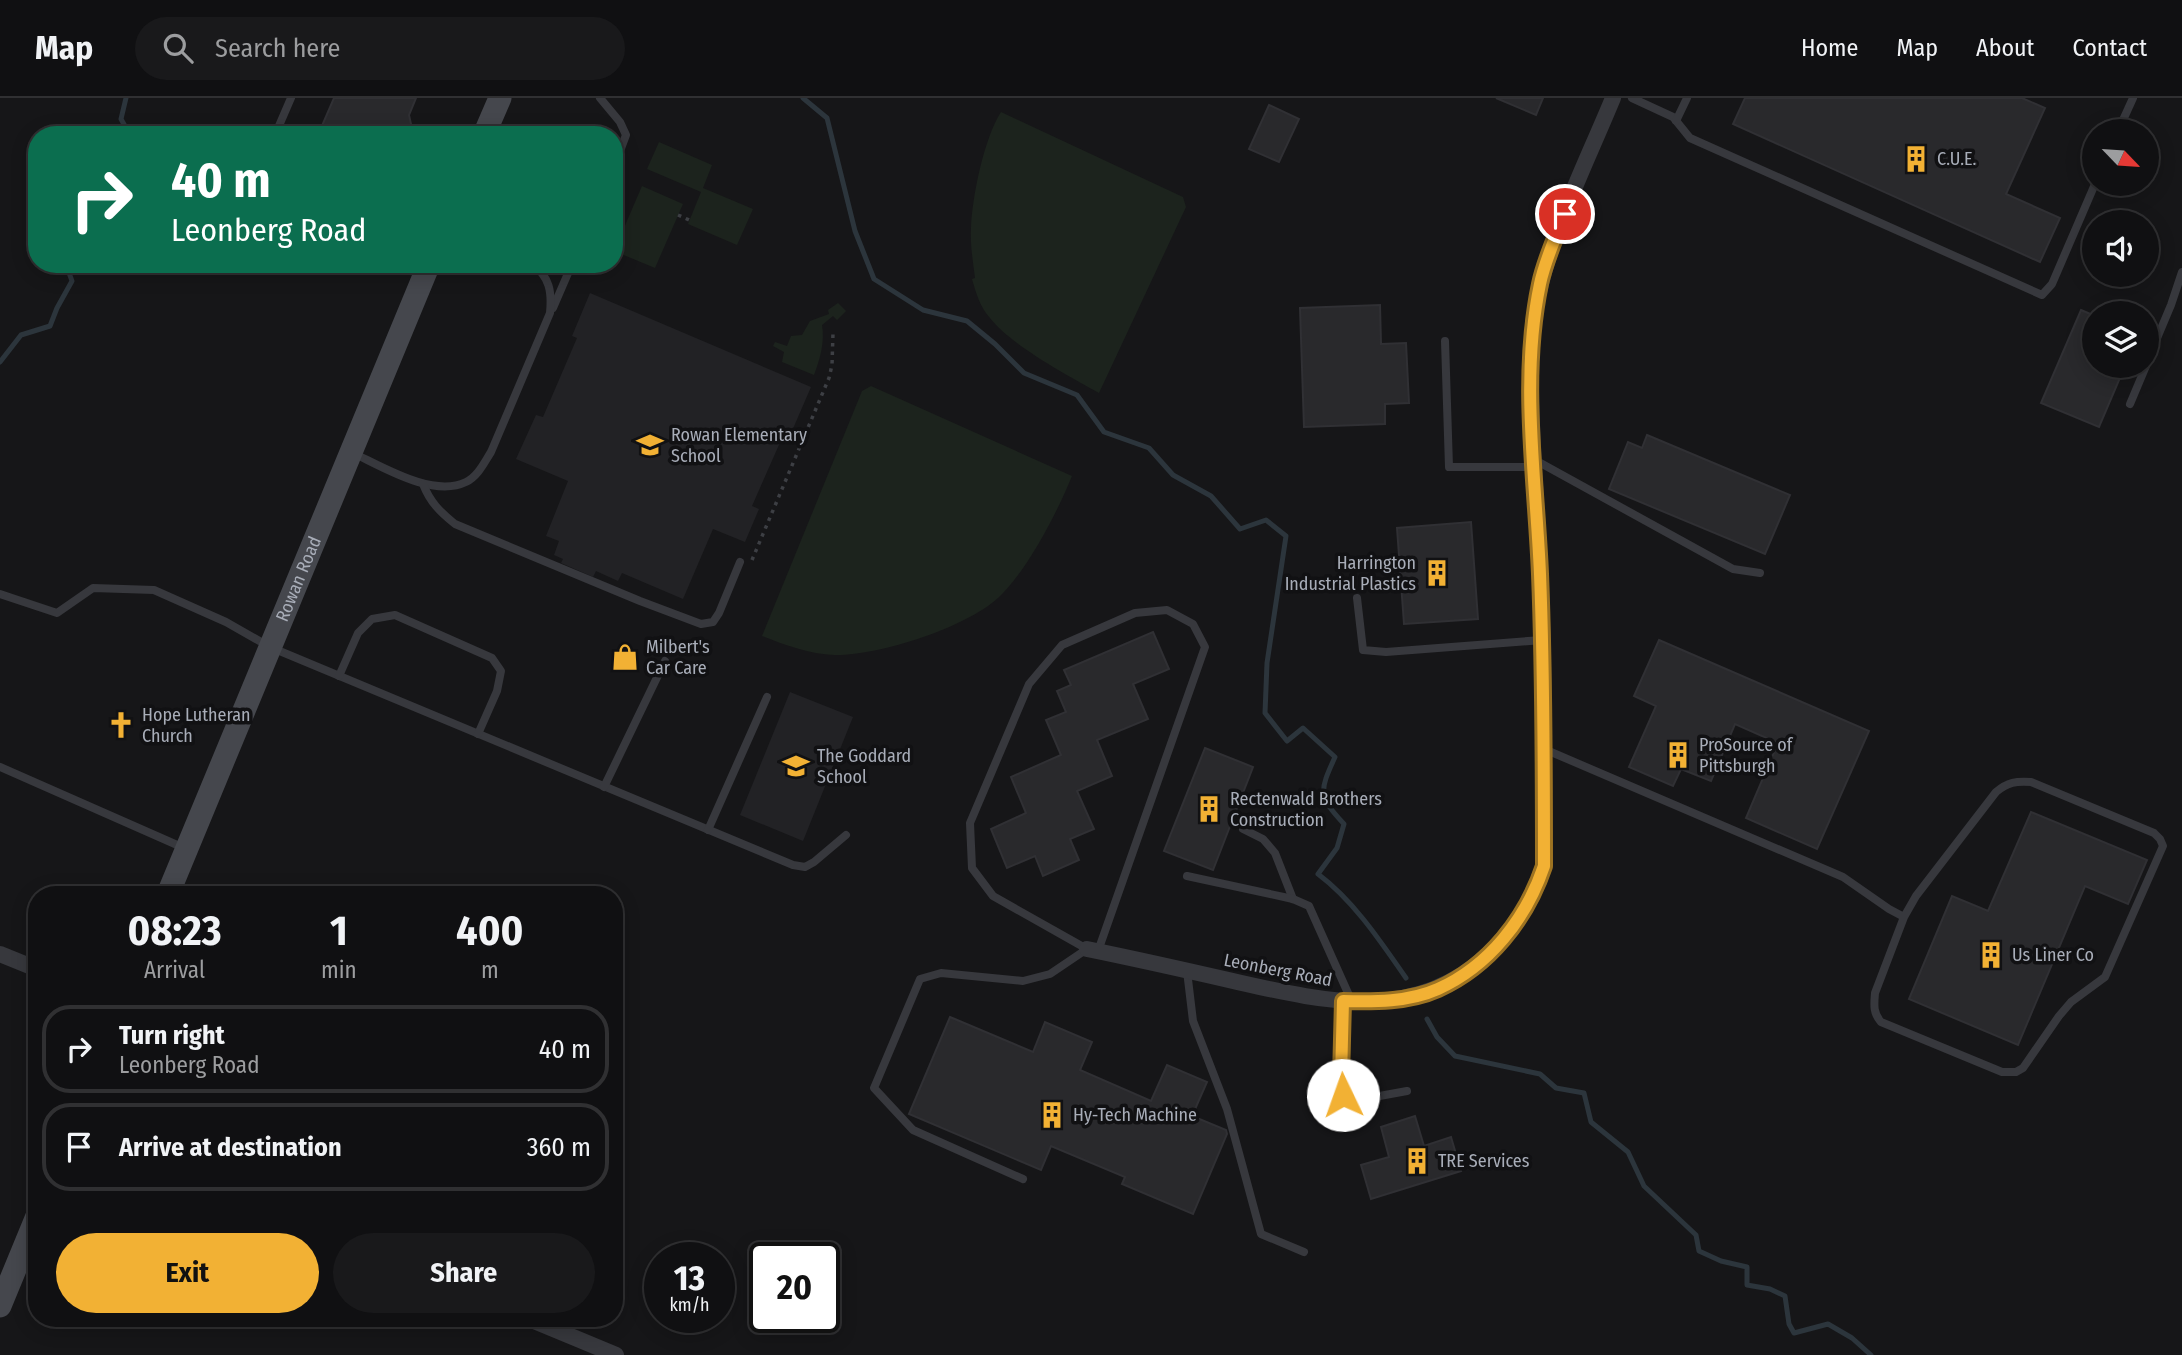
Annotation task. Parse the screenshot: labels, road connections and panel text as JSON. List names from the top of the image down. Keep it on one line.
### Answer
{"streets":{"street":["Rowan Road","Leonberg Road"]},"places":{"building":["C.U.E.","Harrington Industrial Plastics","ProSource of Pittsburgh","Rectenwald Brothers Construction","Us Liner Co","Hy-Tech Machine","TRE Services"],"school or university":["Rowan Elementary School","The Goddard School"],"shop":["Milbert's Car Care"],"church":["Hope Lutheran Church"]},"north":"bottom right","page":{"header":"Map","search":"Search here","nav":["Home","Map","About","Contact"],"turn":["40 m","Leonberg Road"],"eta":["08:23","Arrival","1","min","400","m"],"list":[{"name":"Turn right","note":"Leonberg Road","value":"40 m"},{"name":"Arrive at destination","value":"360 m"}],"buttons":["Exit","Share"],"speed":"13 km/h","limit":"20"}}
